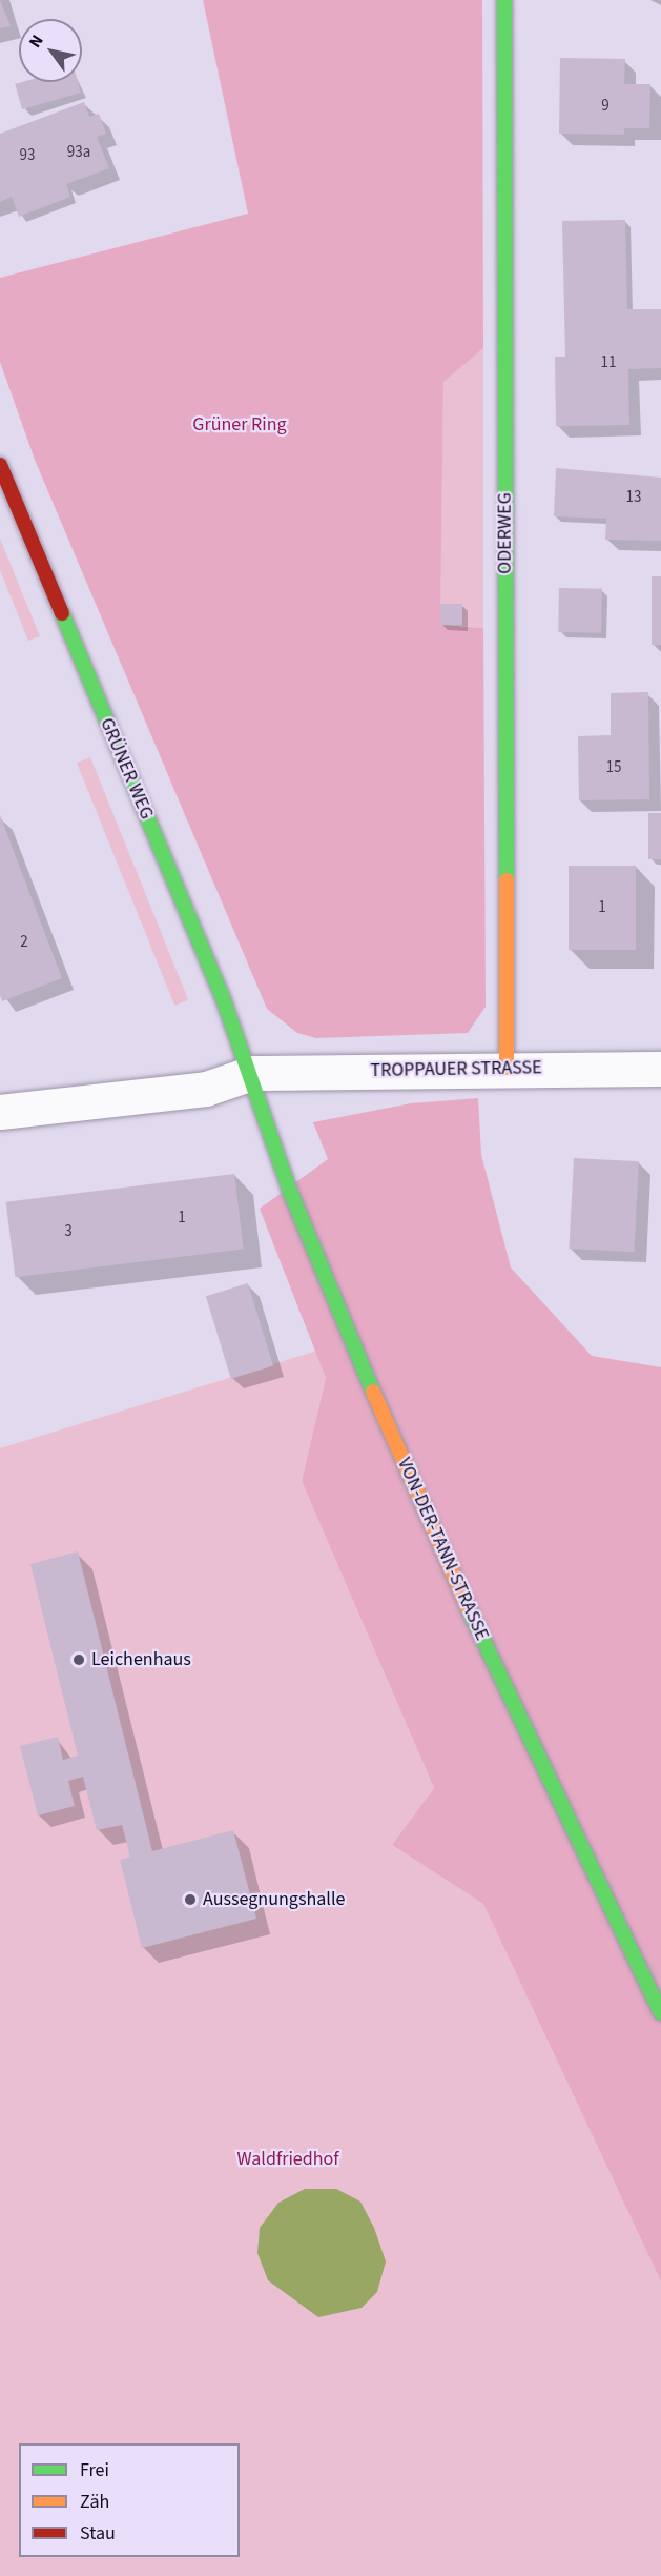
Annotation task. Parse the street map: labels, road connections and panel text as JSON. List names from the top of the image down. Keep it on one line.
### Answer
{"streets":{"street":["ODERWEG","GRÜNER WEG","TROPPAUER STRASSE","VON-DER-TANN-STRASSE"]},"crossings":[["ODERWEG","TROPPAUER STRASSE"],["GRÜNER WEG","TROPPAUER STRASSE"],["GRÜNER WEG","VON-DER-TANN-STRASSE"],["TROPPAUER STRASSE","VON-DER-TANN-STRASSE"]],"parks":["Grüner Ring","Waldfriedhof"],"places":["Leichenhaus","Aussegnungshalle"],"house_numbers":["9","93a","93","11","13","15","1","2","1","3"],"legend":["Frei","Zäh","Stau"],"north":"top left"}
